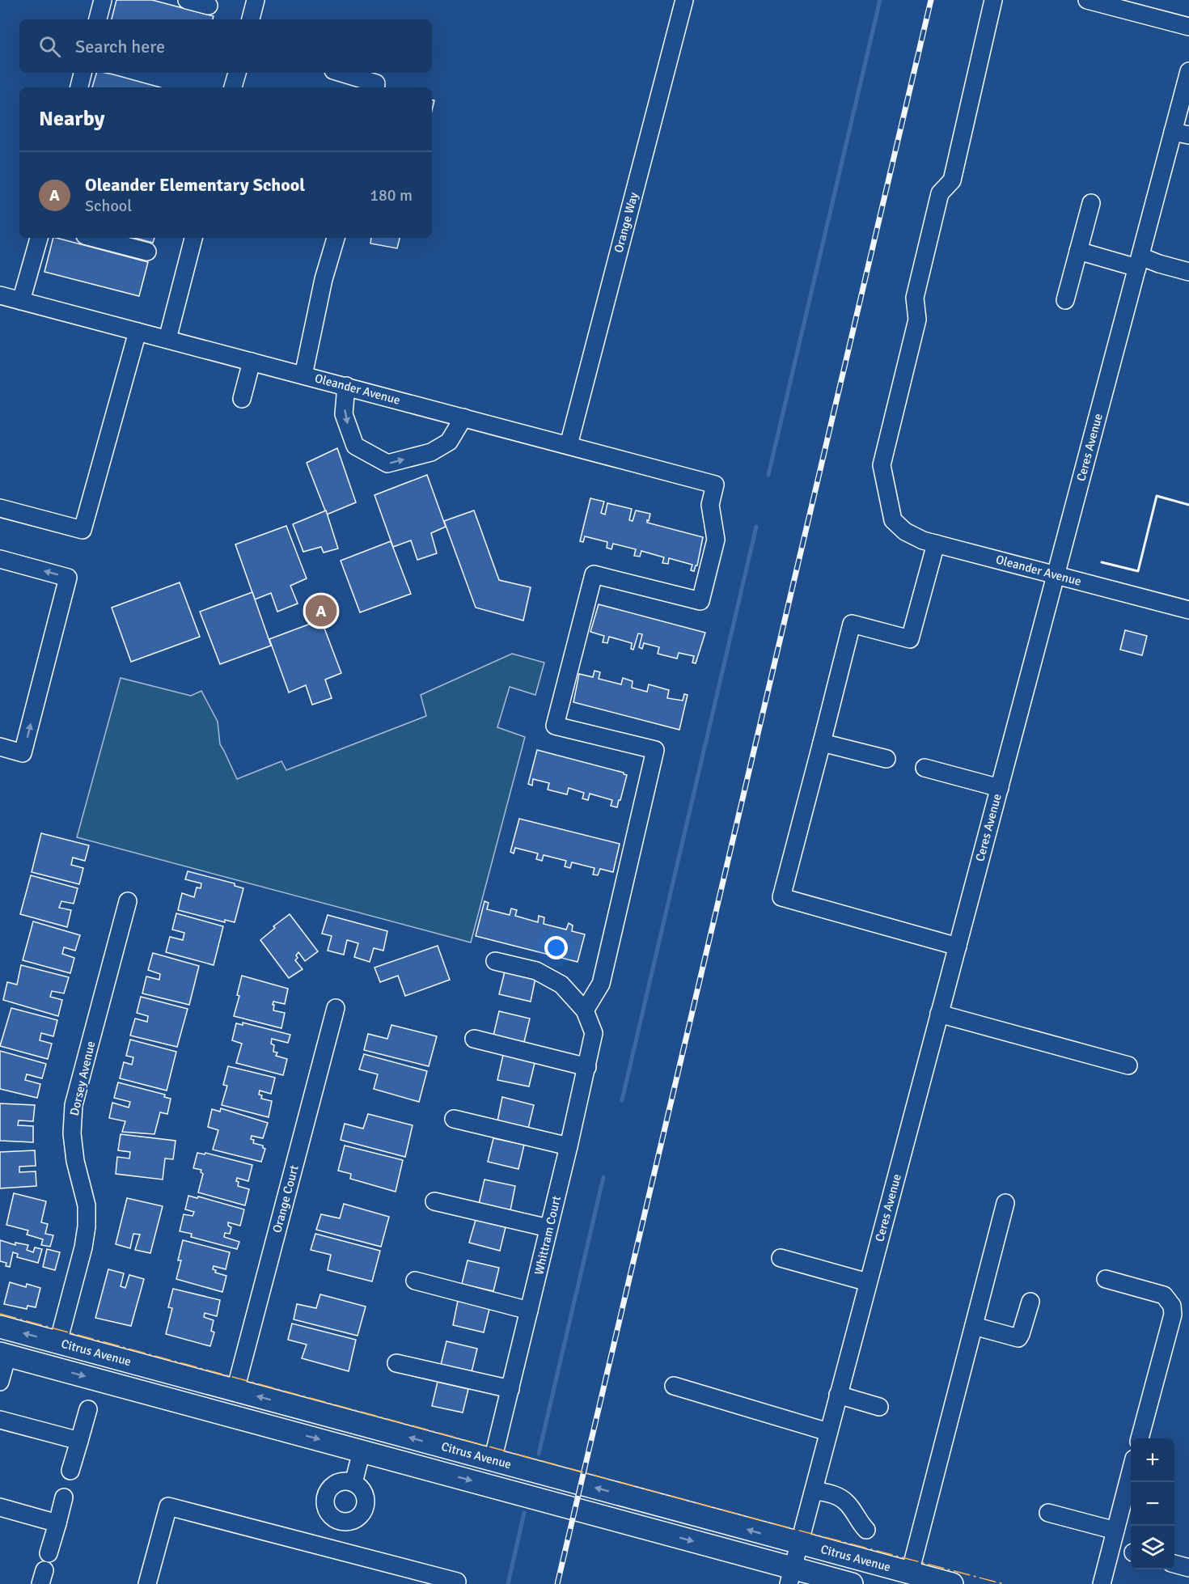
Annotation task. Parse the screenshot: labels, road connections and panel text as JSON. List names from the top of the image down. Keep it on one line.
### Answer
{"streets":{"main road":["Citrus Avenue"],"street":["Orange Way","Oleander Avenue","Ceres Avenue","Dorsey Avenue","Orange Court","Whittram Court"]},"crossings":[["Orange Way","Oleander Avenue"],["Oleander Avenue","Ceres Avenue"],["Oleander Avenue","Whittram Court"],["Ceres Avenue","Citrus Avenue"],["Dorsey Avenue","Citrus Avenue"],["Orange Court","Citrus Avenue"],["Whittram Court","Citrus Avenue"]],"page":{"search":"Search here","heading":"Nearby","list":[{"mark":"A","name":"Oleander Elementary School","note":"School","value":"180 m"}],"pins":"A","map_buttons":["+","−"]}}
